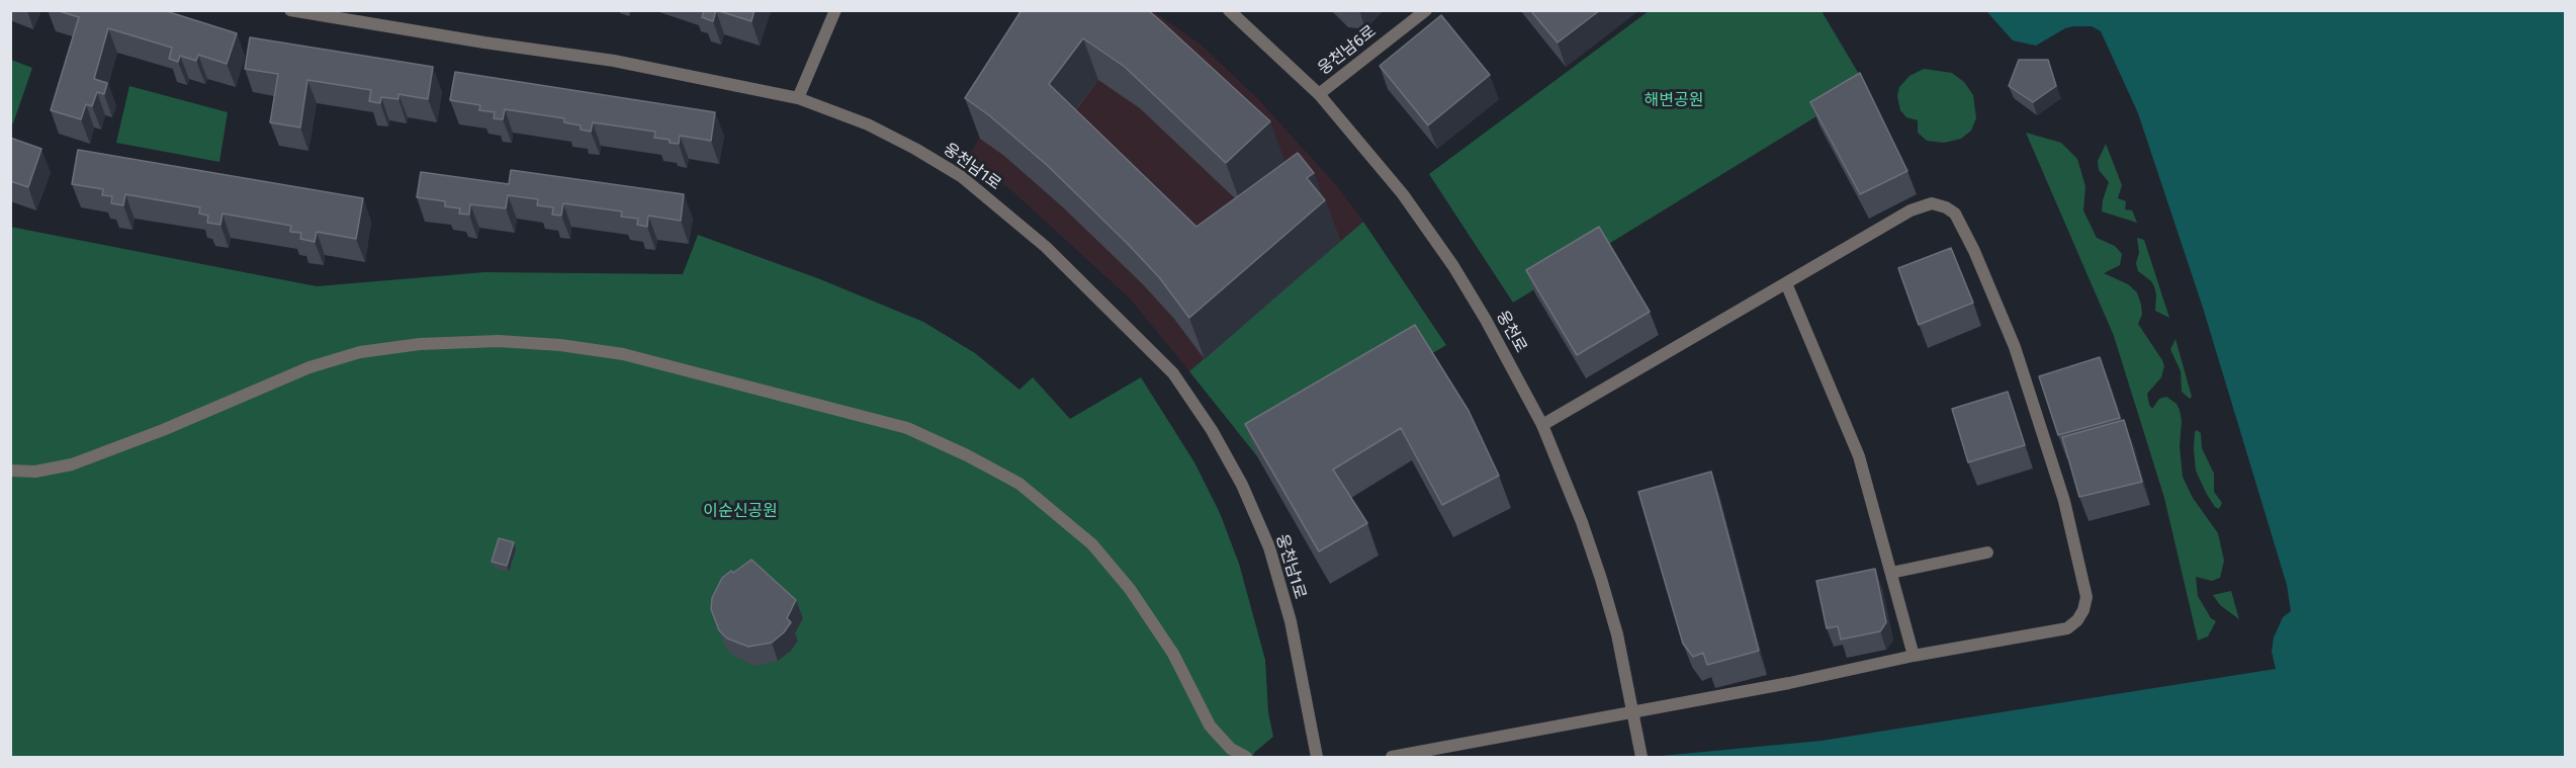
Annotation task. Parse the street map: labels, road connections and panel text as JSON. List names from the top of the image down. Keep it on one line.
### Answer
{"streets":{"street":["웅천남6로","웅천남1로","웅천로"]},"crossings":[["웅천남6로","웅천로"]],"parks":["해변공원","이순신공원"]}
